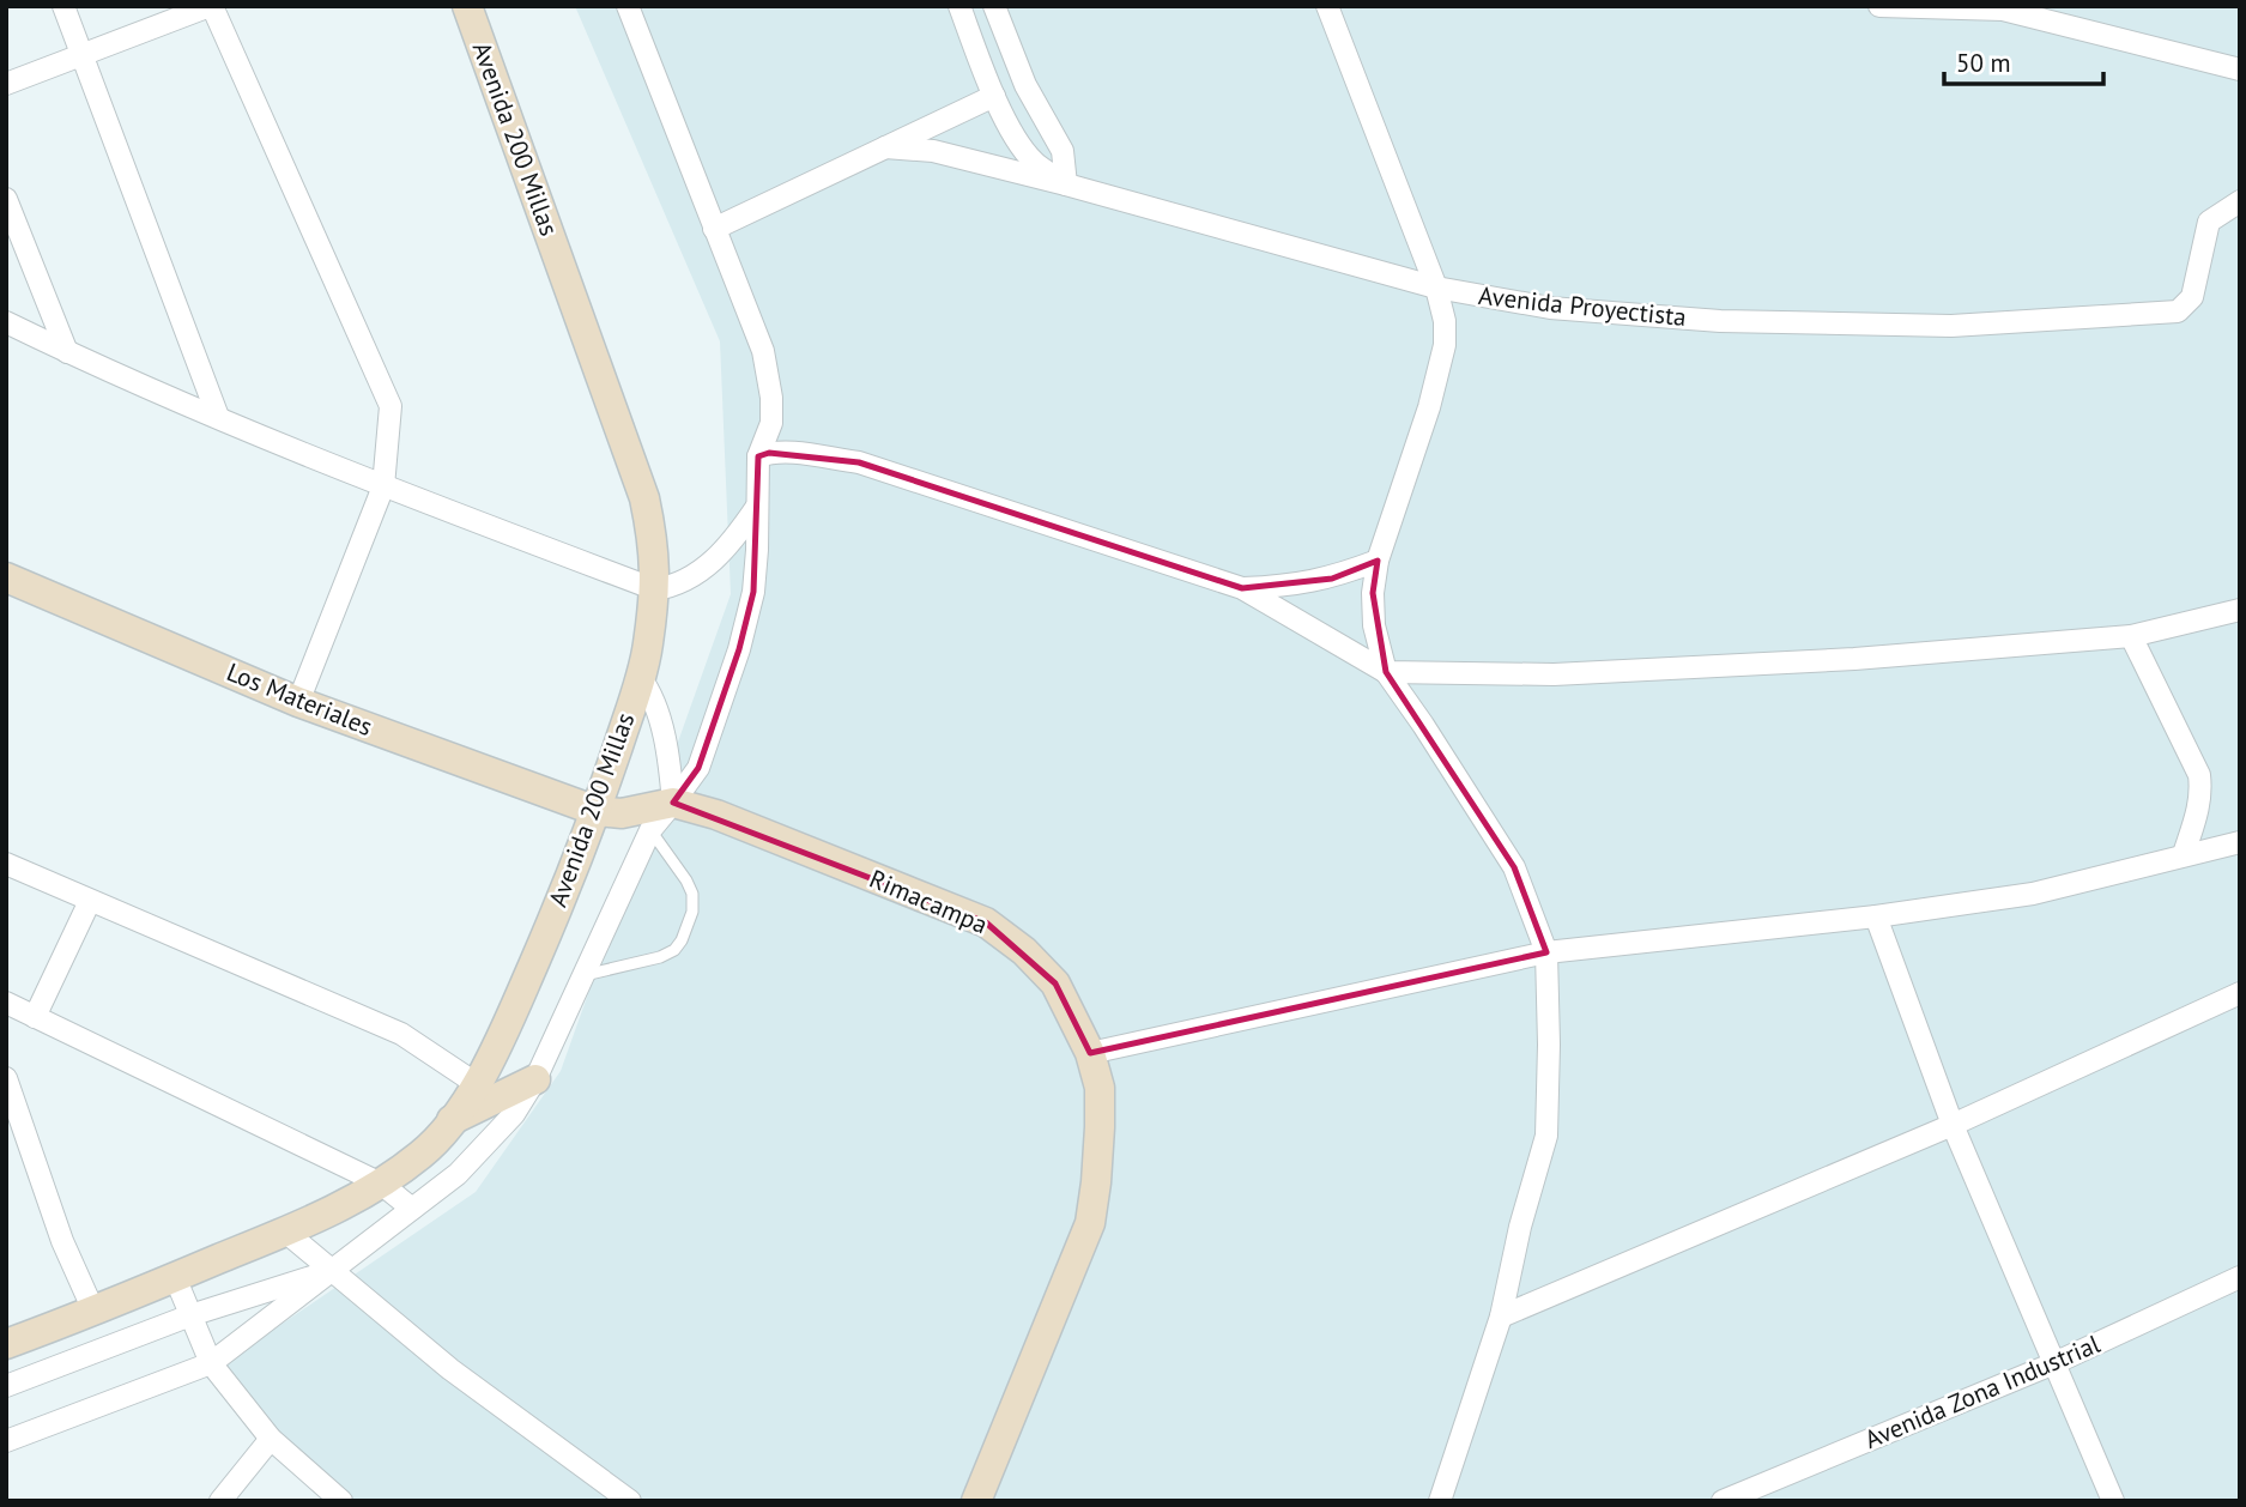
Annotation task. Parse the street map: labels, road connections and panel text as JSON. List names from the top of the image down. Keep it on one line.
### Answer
{"streets":{"main road":["Avenida 200 Millas","Los Materiales","Rimacampa"],"street":["Avenida Proyectista","Avenida Zona Industrial"]},"crossings":[["Avenida 200 Millas","Los Materiales"],["Avenida 200 Millas","Rimacampa"],["Los Materiales","Rimacampa"]],"scale_bar":"50 m"}
